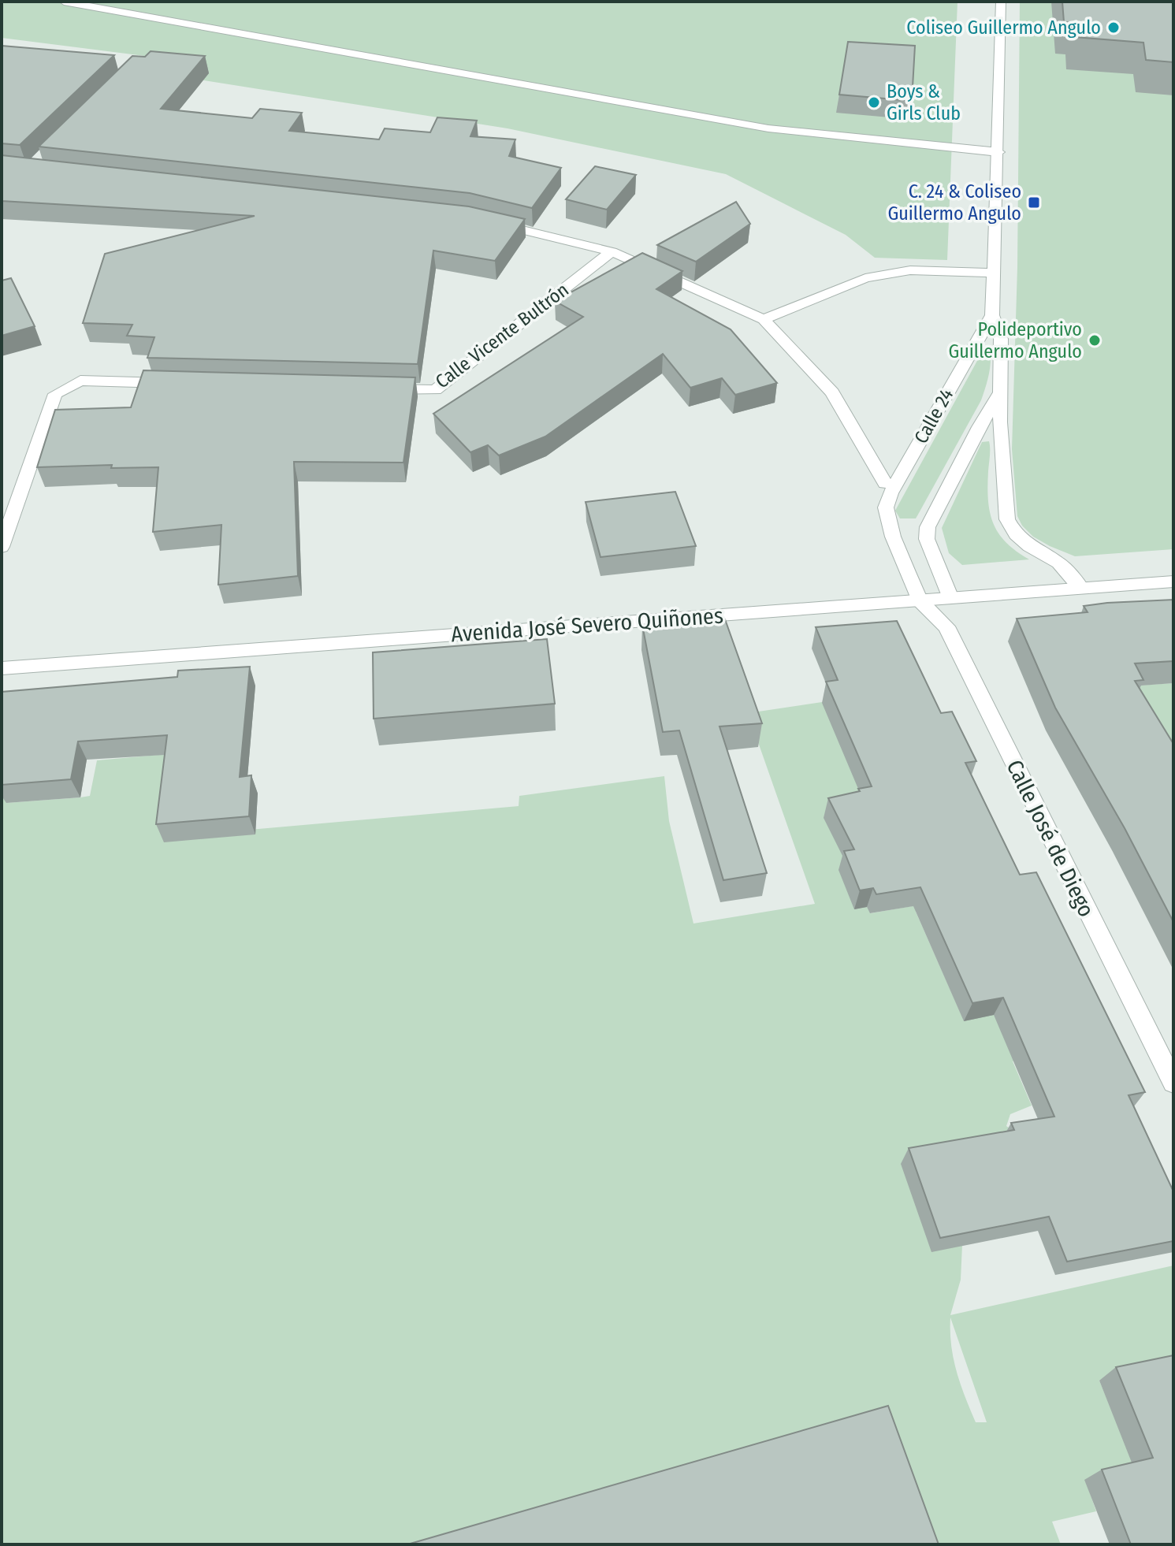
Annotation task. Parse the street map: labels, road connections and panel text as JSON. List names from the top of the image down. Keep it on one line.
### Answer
{"streets":{"street":["Calle Vicente Bultrón","Calle 24","Avenida José Severo Quiñones","Calle José de Diego"]},"crossings":[["Calle 24","Avenida José Severo Quiñones"],["Calle 24","Calle José de Diego"],["Avenida José Severo Quiñones","Calle José de Diego"]],"places":{"other":["Coliseo Guillermo Angulo","Boys & Girls Club","Polideportivo Guillermo Angulo"],"transit":["C. 24 & Coliseo Guillermo Angulo"]}}
